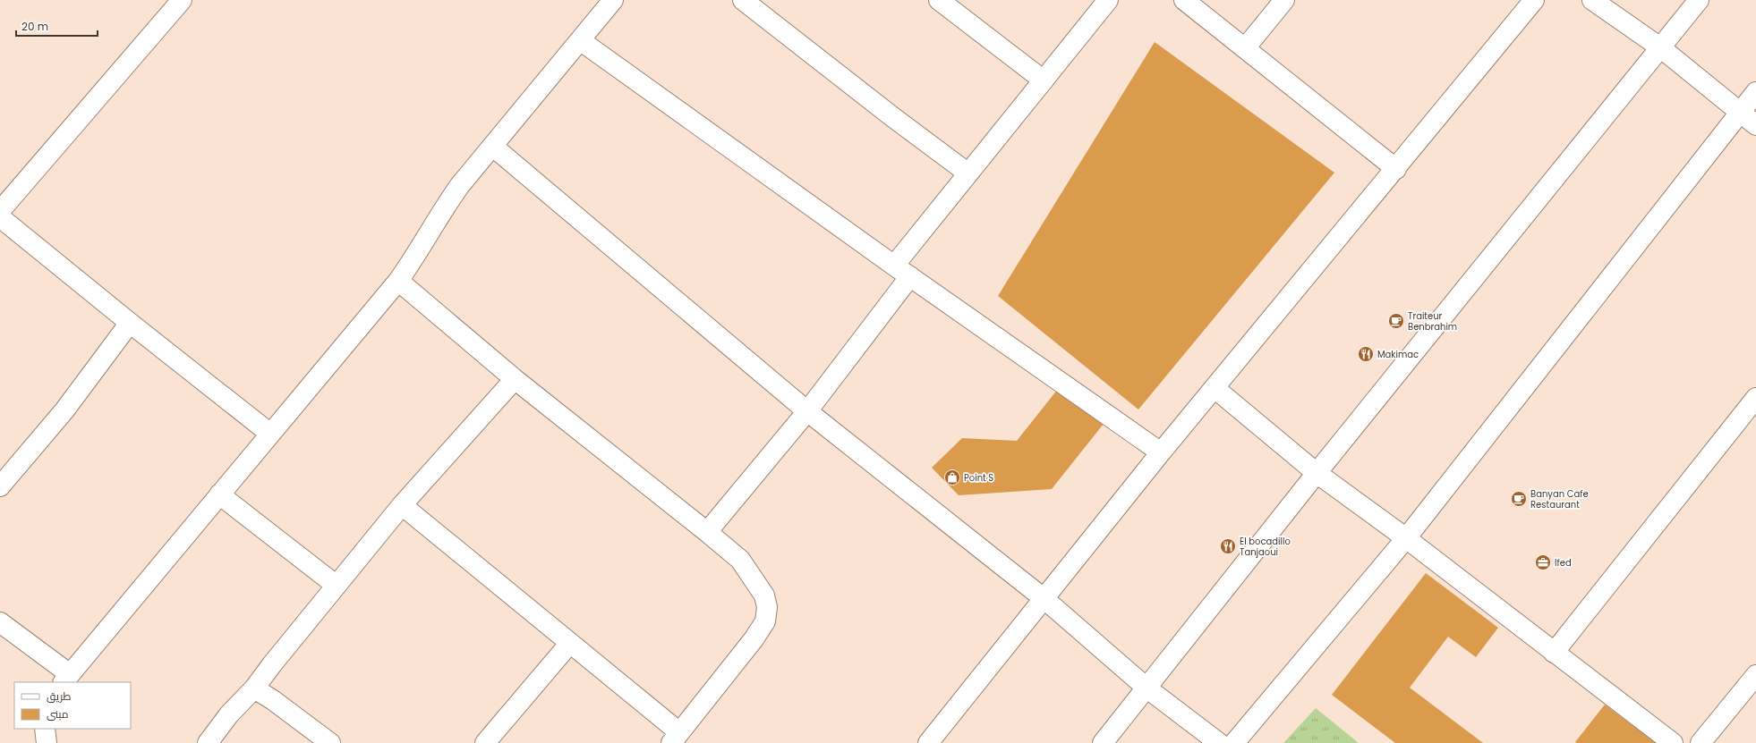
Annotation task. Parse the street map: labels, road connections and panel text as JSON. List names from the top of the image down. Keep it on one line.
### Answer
{"places":{"cafe":["Traiteur Benbrahim","Banyan Cafe Restaurant"],"restaurant":["Makimac","El bocadillo Tanjaoui"],"shop":["Point S"],"office":["Ifed"]},"legend":["طريق","مبنى"],"scale_bar":"20 m"}
